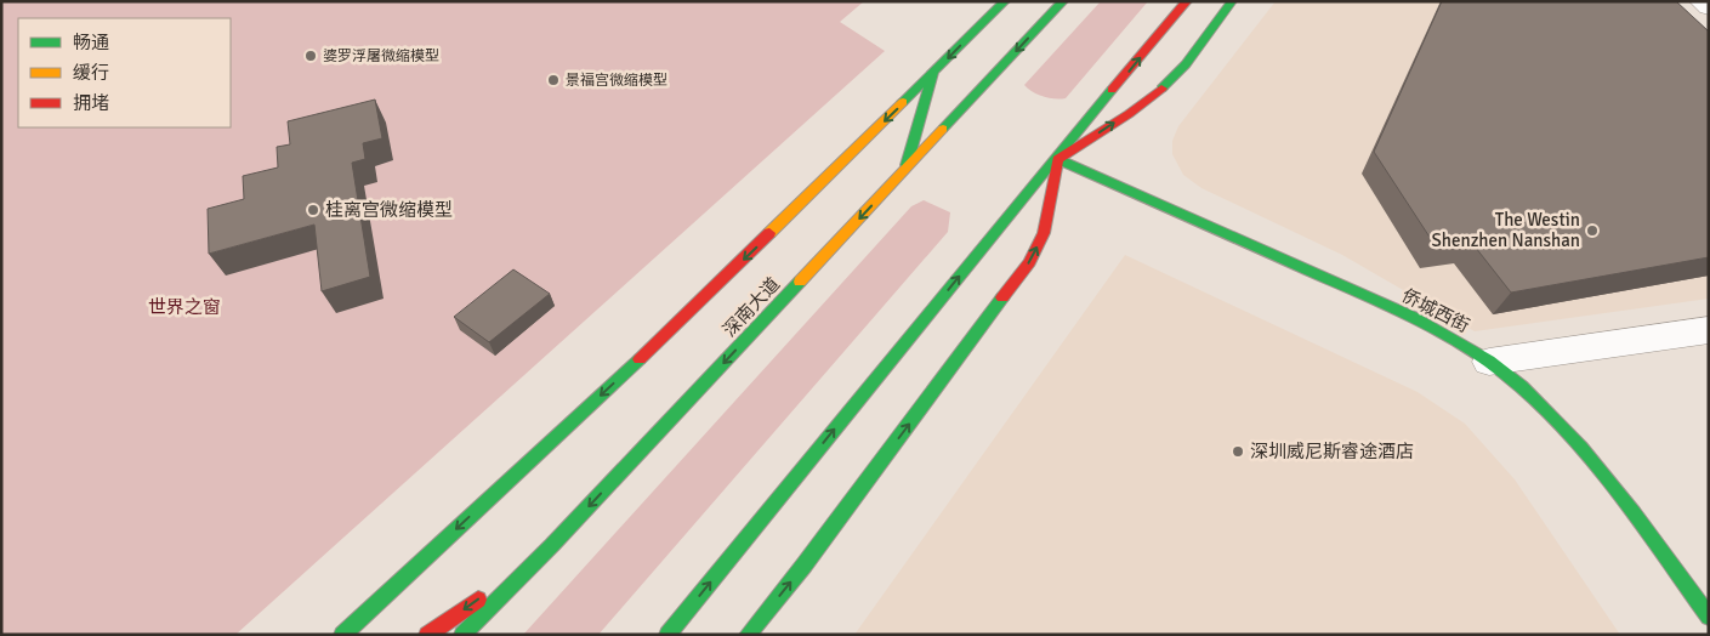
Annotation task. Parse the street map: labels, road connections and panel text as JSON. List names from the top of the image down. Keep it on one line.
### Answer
{"streets":{"main road":["深南大道","侨城西街"]},"parks":["世界之窗"],"places":["婆罗浮屠微缩模型","景福宫微缩模型","桂离宫微缩模型","The Westin Shenzhen Nanshan","深圳威尼斯睿途酒店"],"legend":["畅通","缓行","拥堵"]}
